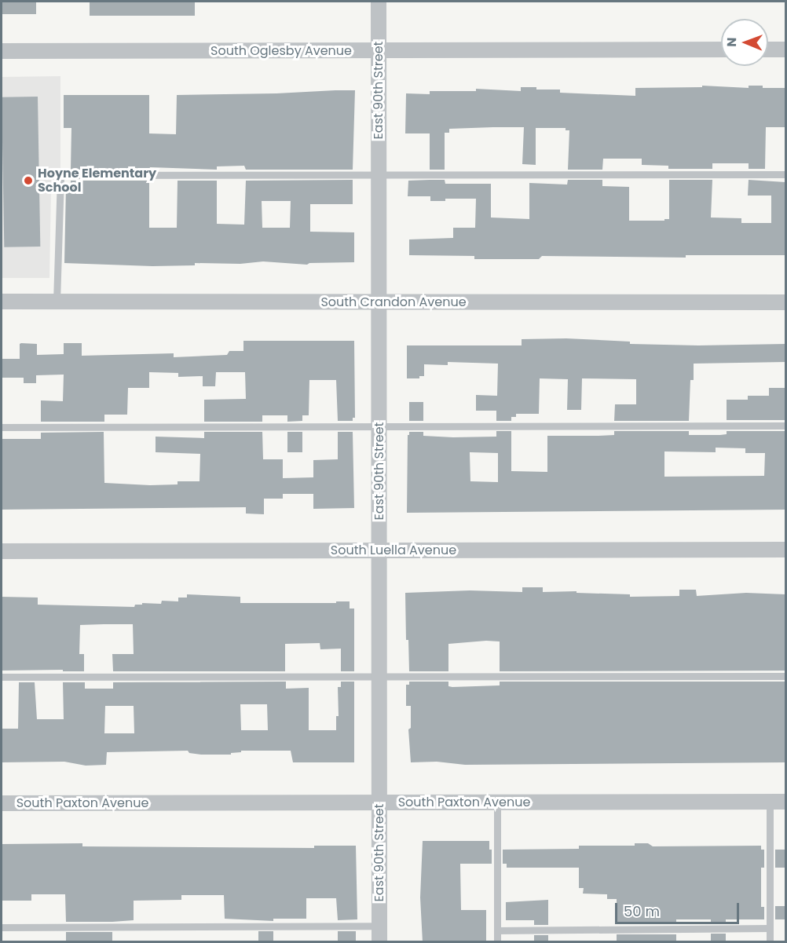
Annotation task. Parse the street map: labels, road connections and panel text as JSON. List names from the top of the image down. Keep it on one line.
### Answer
{"streets":{"street":["South Oglesby Avenue","East 90th Street","South Crandon Avenue","South Luella Avenue","South Paxton Avenue"]},"crossings":[["South Oglesby Avenue","East 90th Street"],["East 90th Street","South Crandon Avenue"],["East 90th Street","South Luella Avenue"],["East 90th Street","South Paxton Avenue"]],"places":["Hoyne Elementary School"],"scale_bar":"50 m","north":"left"}
